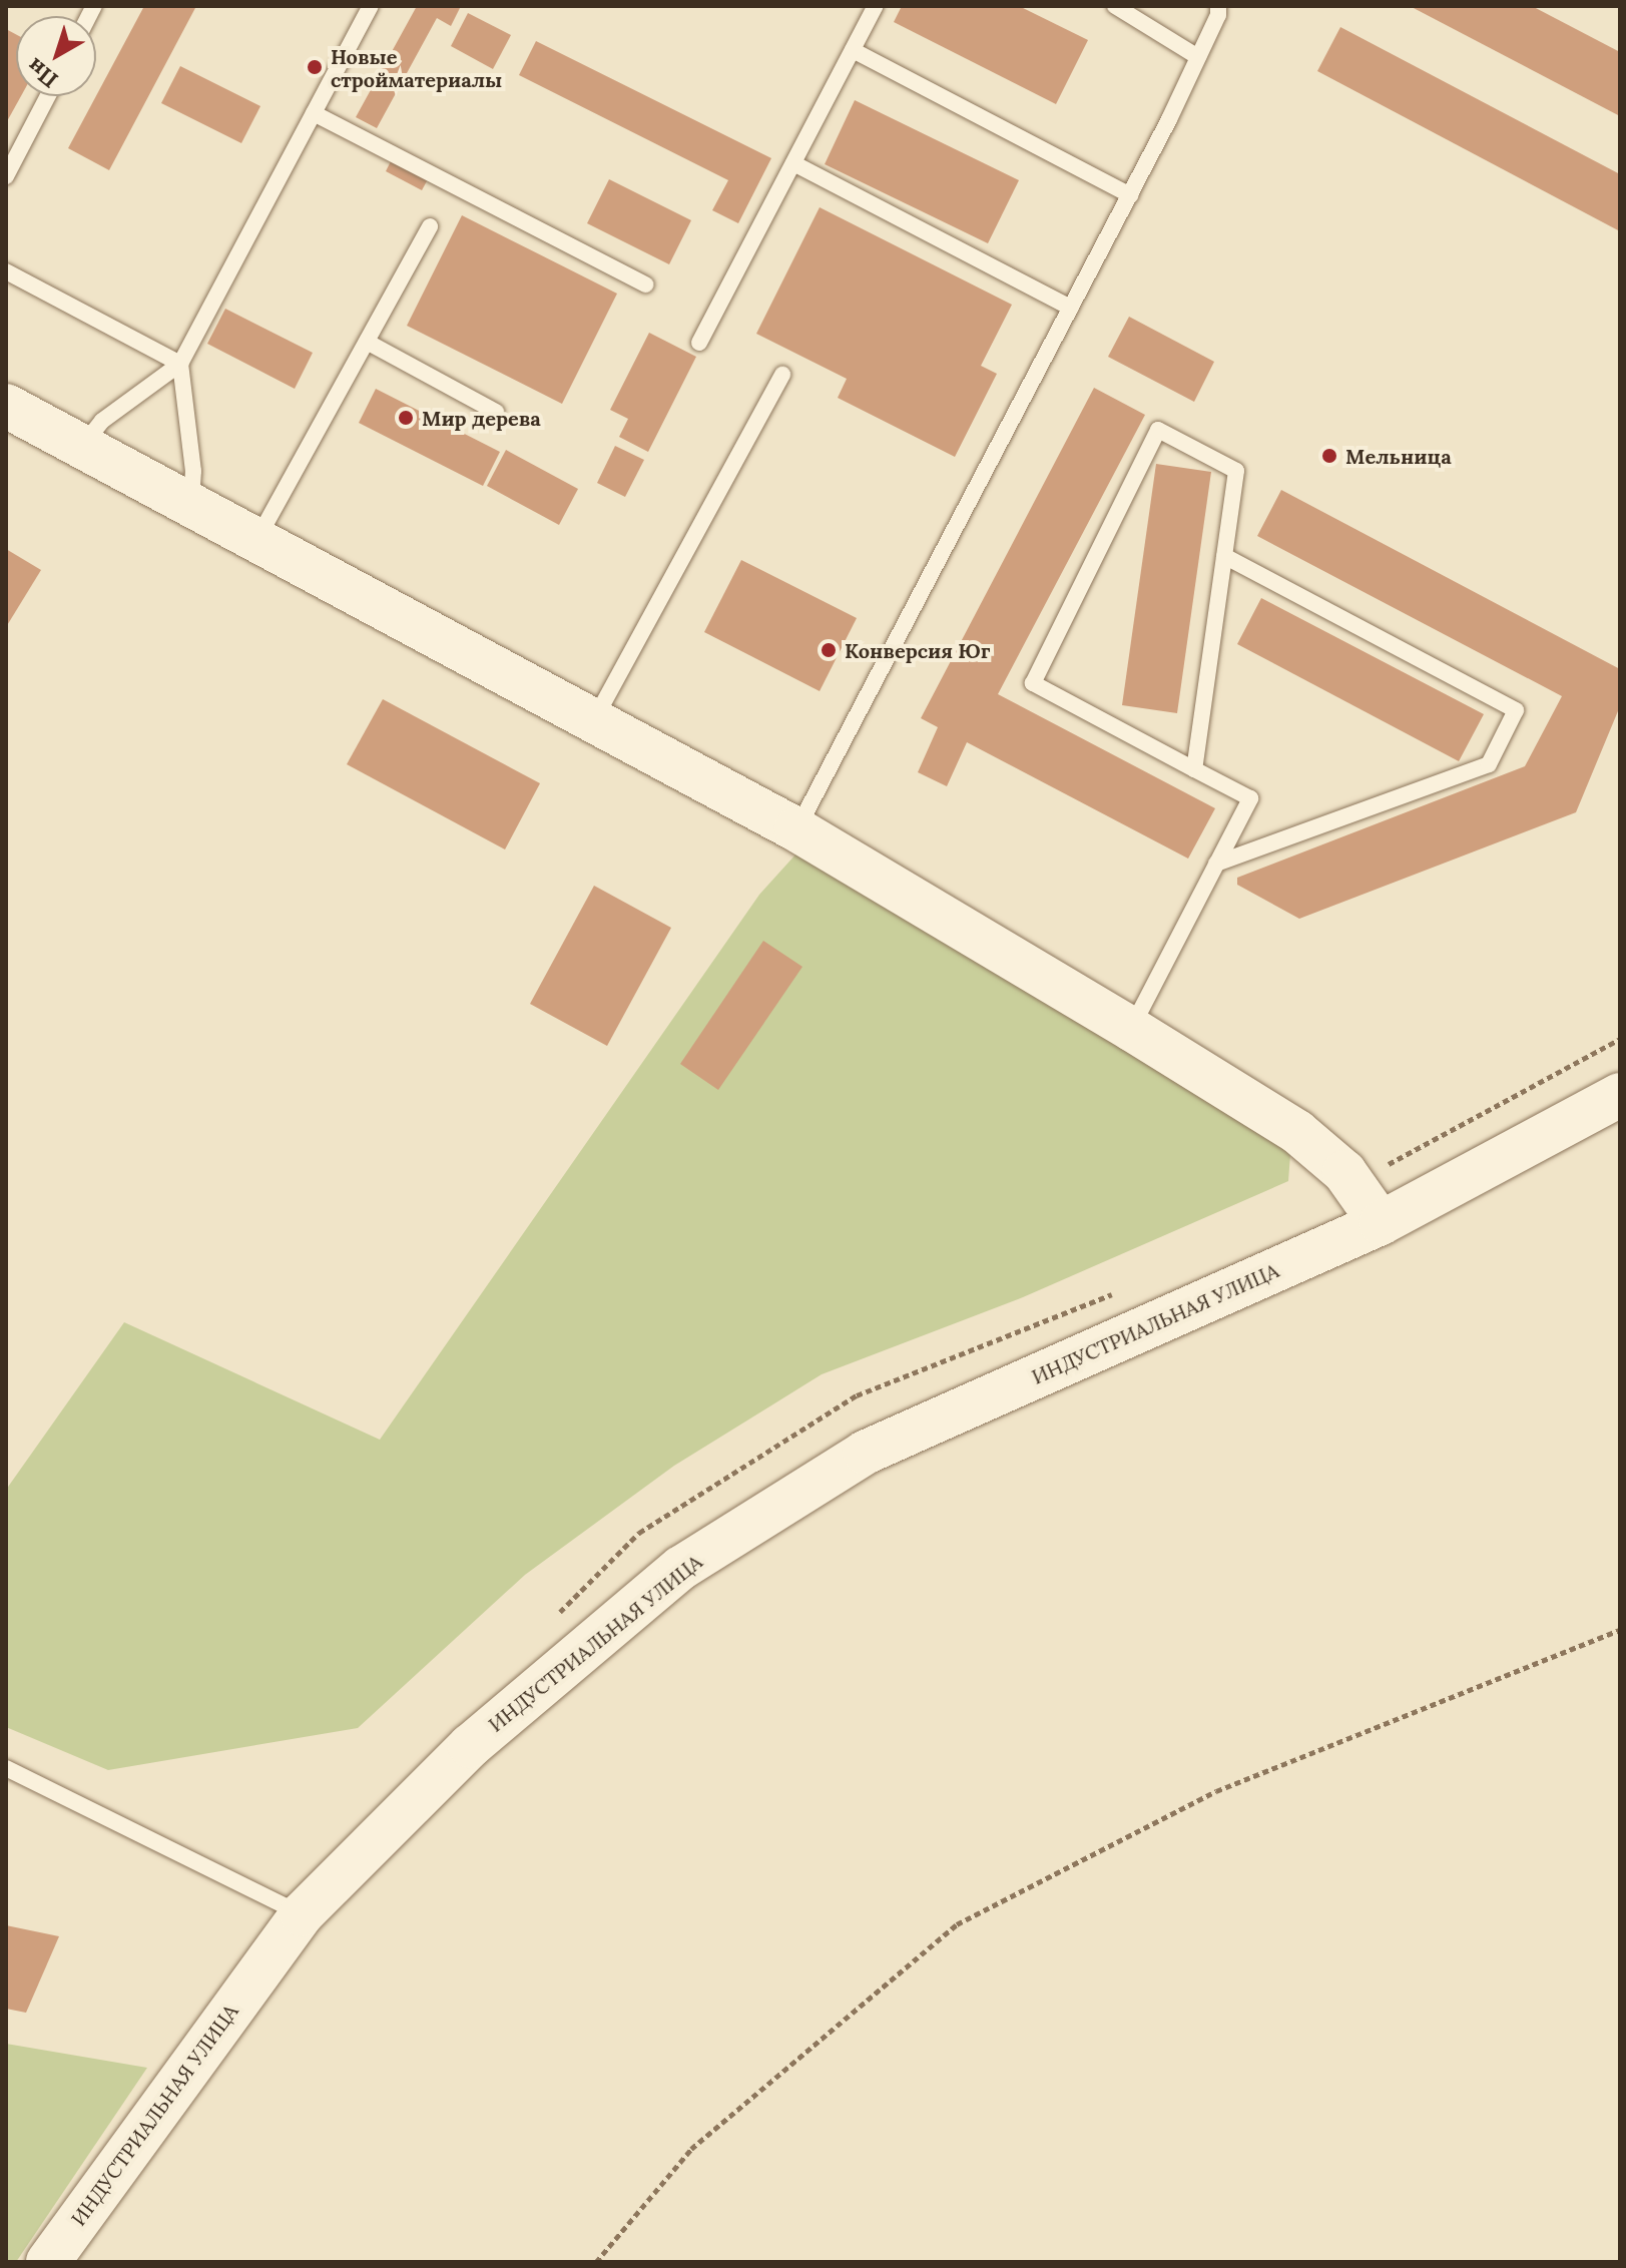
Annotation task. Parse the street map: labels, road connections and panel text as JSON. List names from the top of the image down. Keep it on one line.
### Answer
{"streets":{"main road":["ИНДУСТРИАЛЬНАЯ УЛИЦА"]},"places":["Новые стройматериалы","Мир дерева","Мельница","Конверсия Юг"],"north":"bottom left"}
